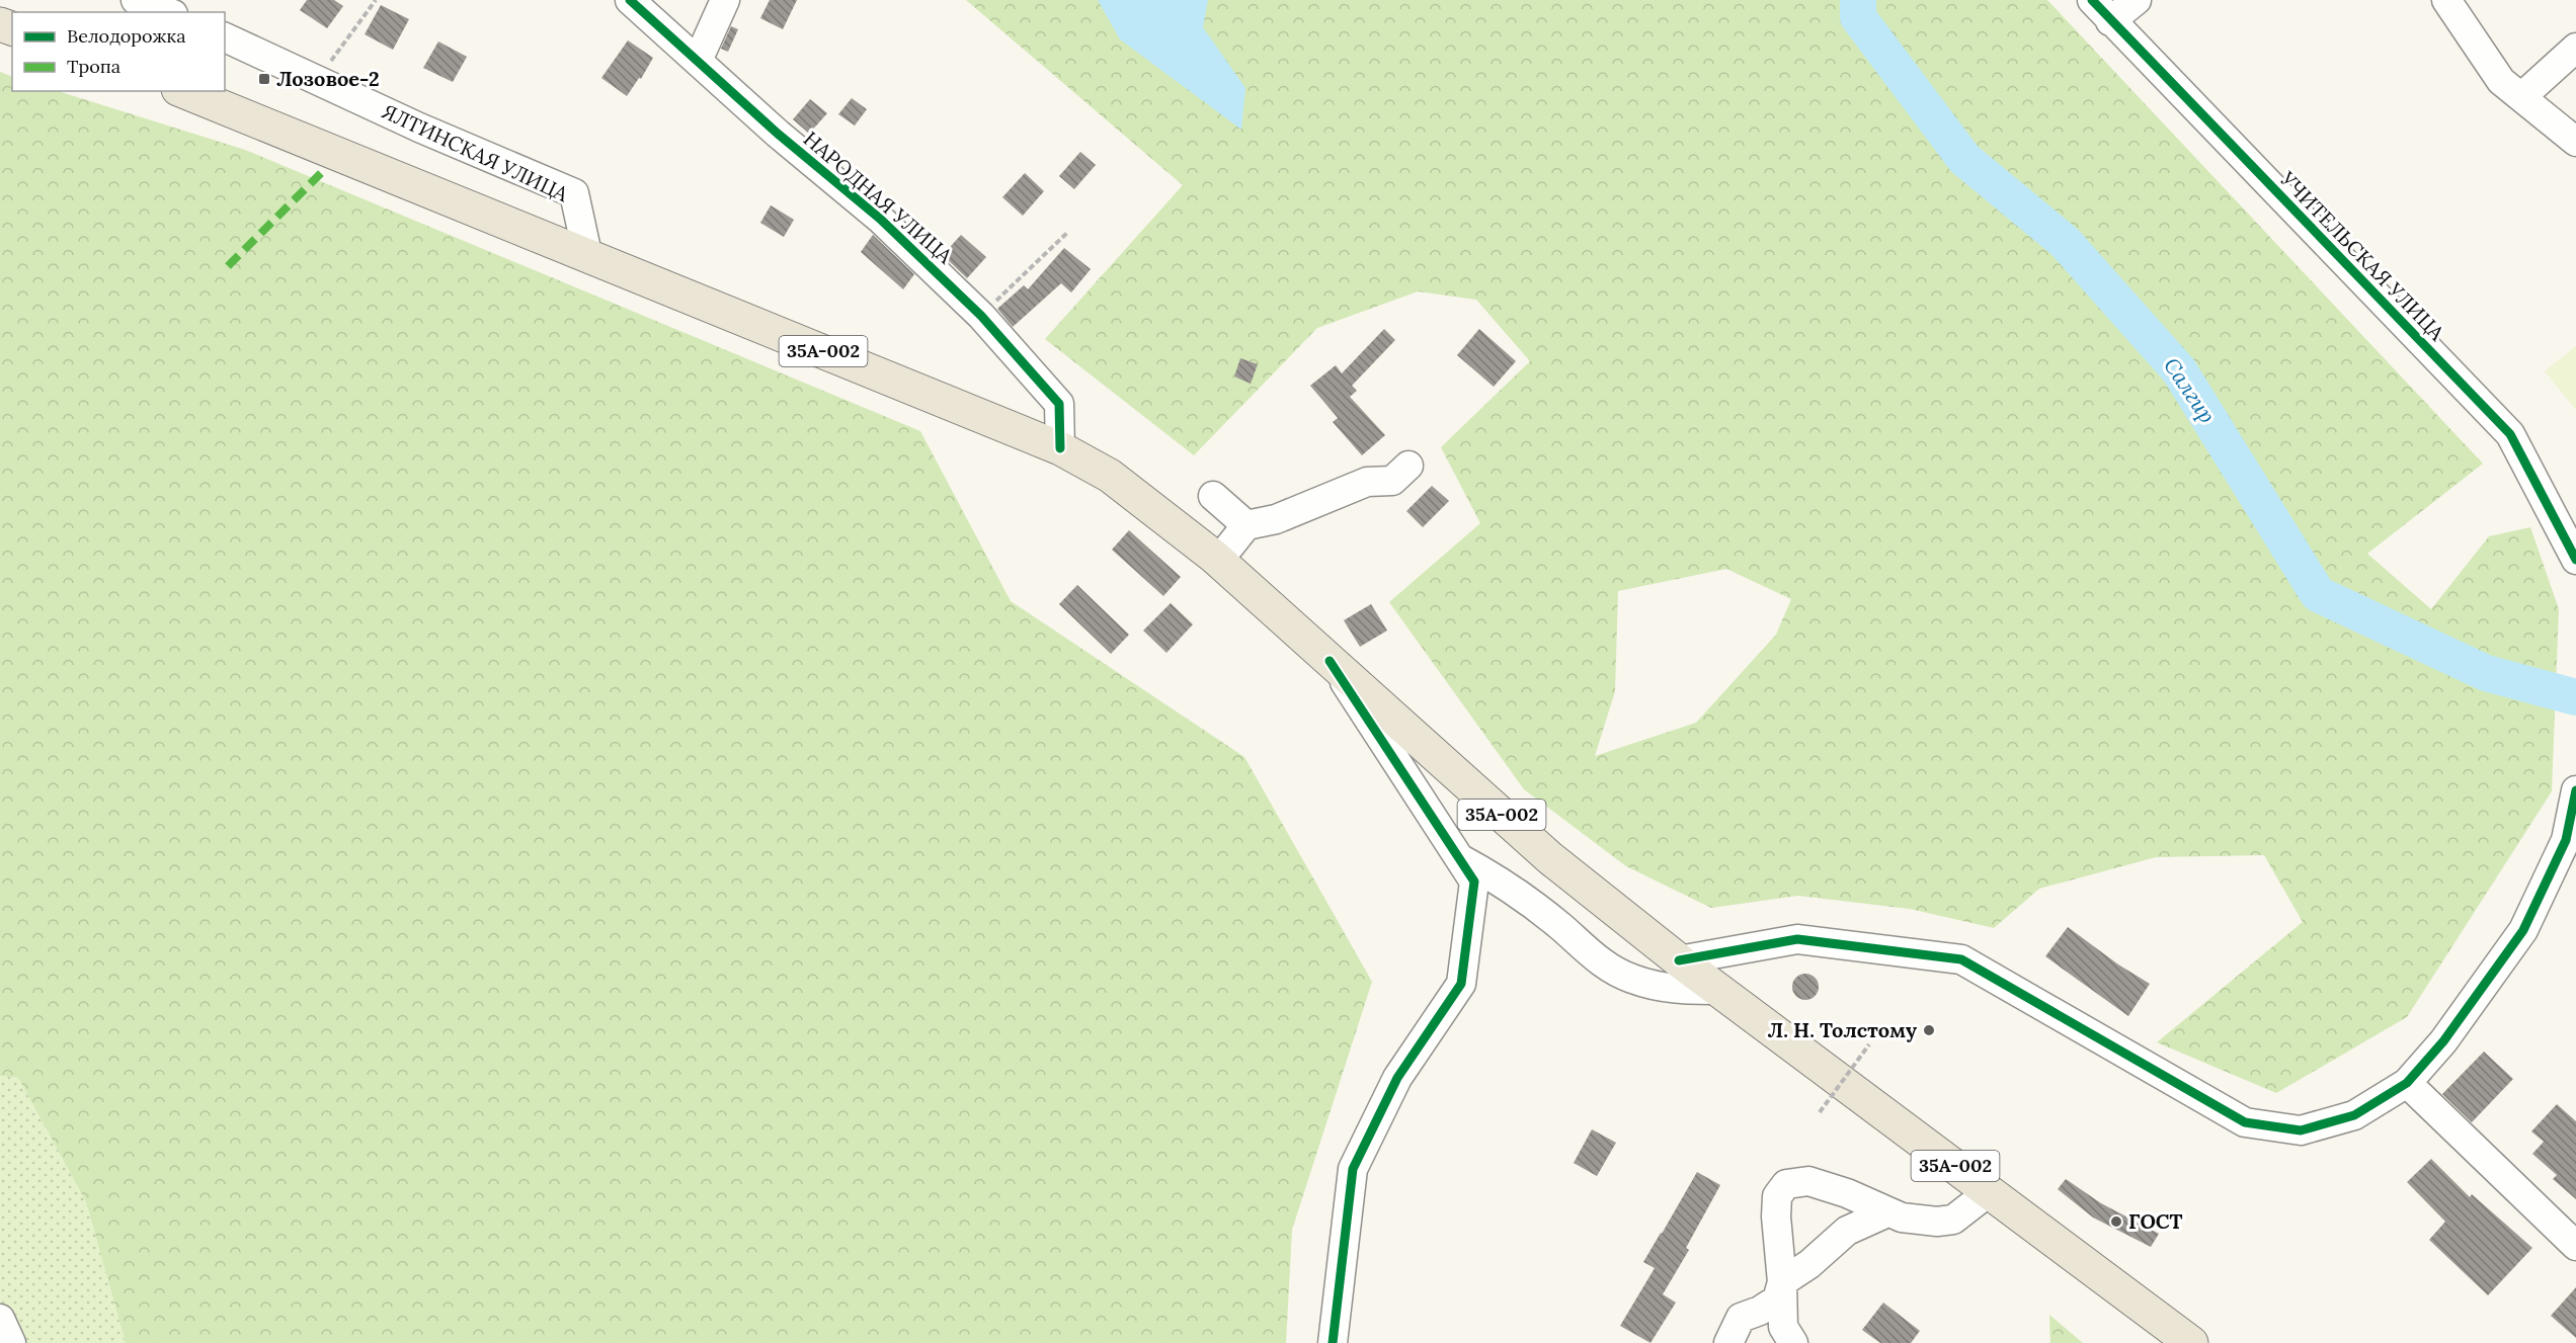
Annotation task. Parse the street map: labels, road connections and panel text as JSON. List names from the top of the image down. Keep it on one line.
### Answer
{"streets":{"main road":["35А-002"],"street":["ЯЛТИНСКАЯ УЛИЦА","НАРОДНАЯ УЛИЦА","УЧИТЕЛЬСКАЯ УЛИЦА"]},"crossings":[["ЯЛТИНСКАЯ УЛИЦА","35А-002"],["НАРОДНАЯ УЛИЦА","35А-002"]],"water":["Салгир"],"places":{"transit":["Лозовое-2"],"other":["Л. Н. Толстому","ГОСТ"]},"legend":["Велодорожка","Тропа"]}
